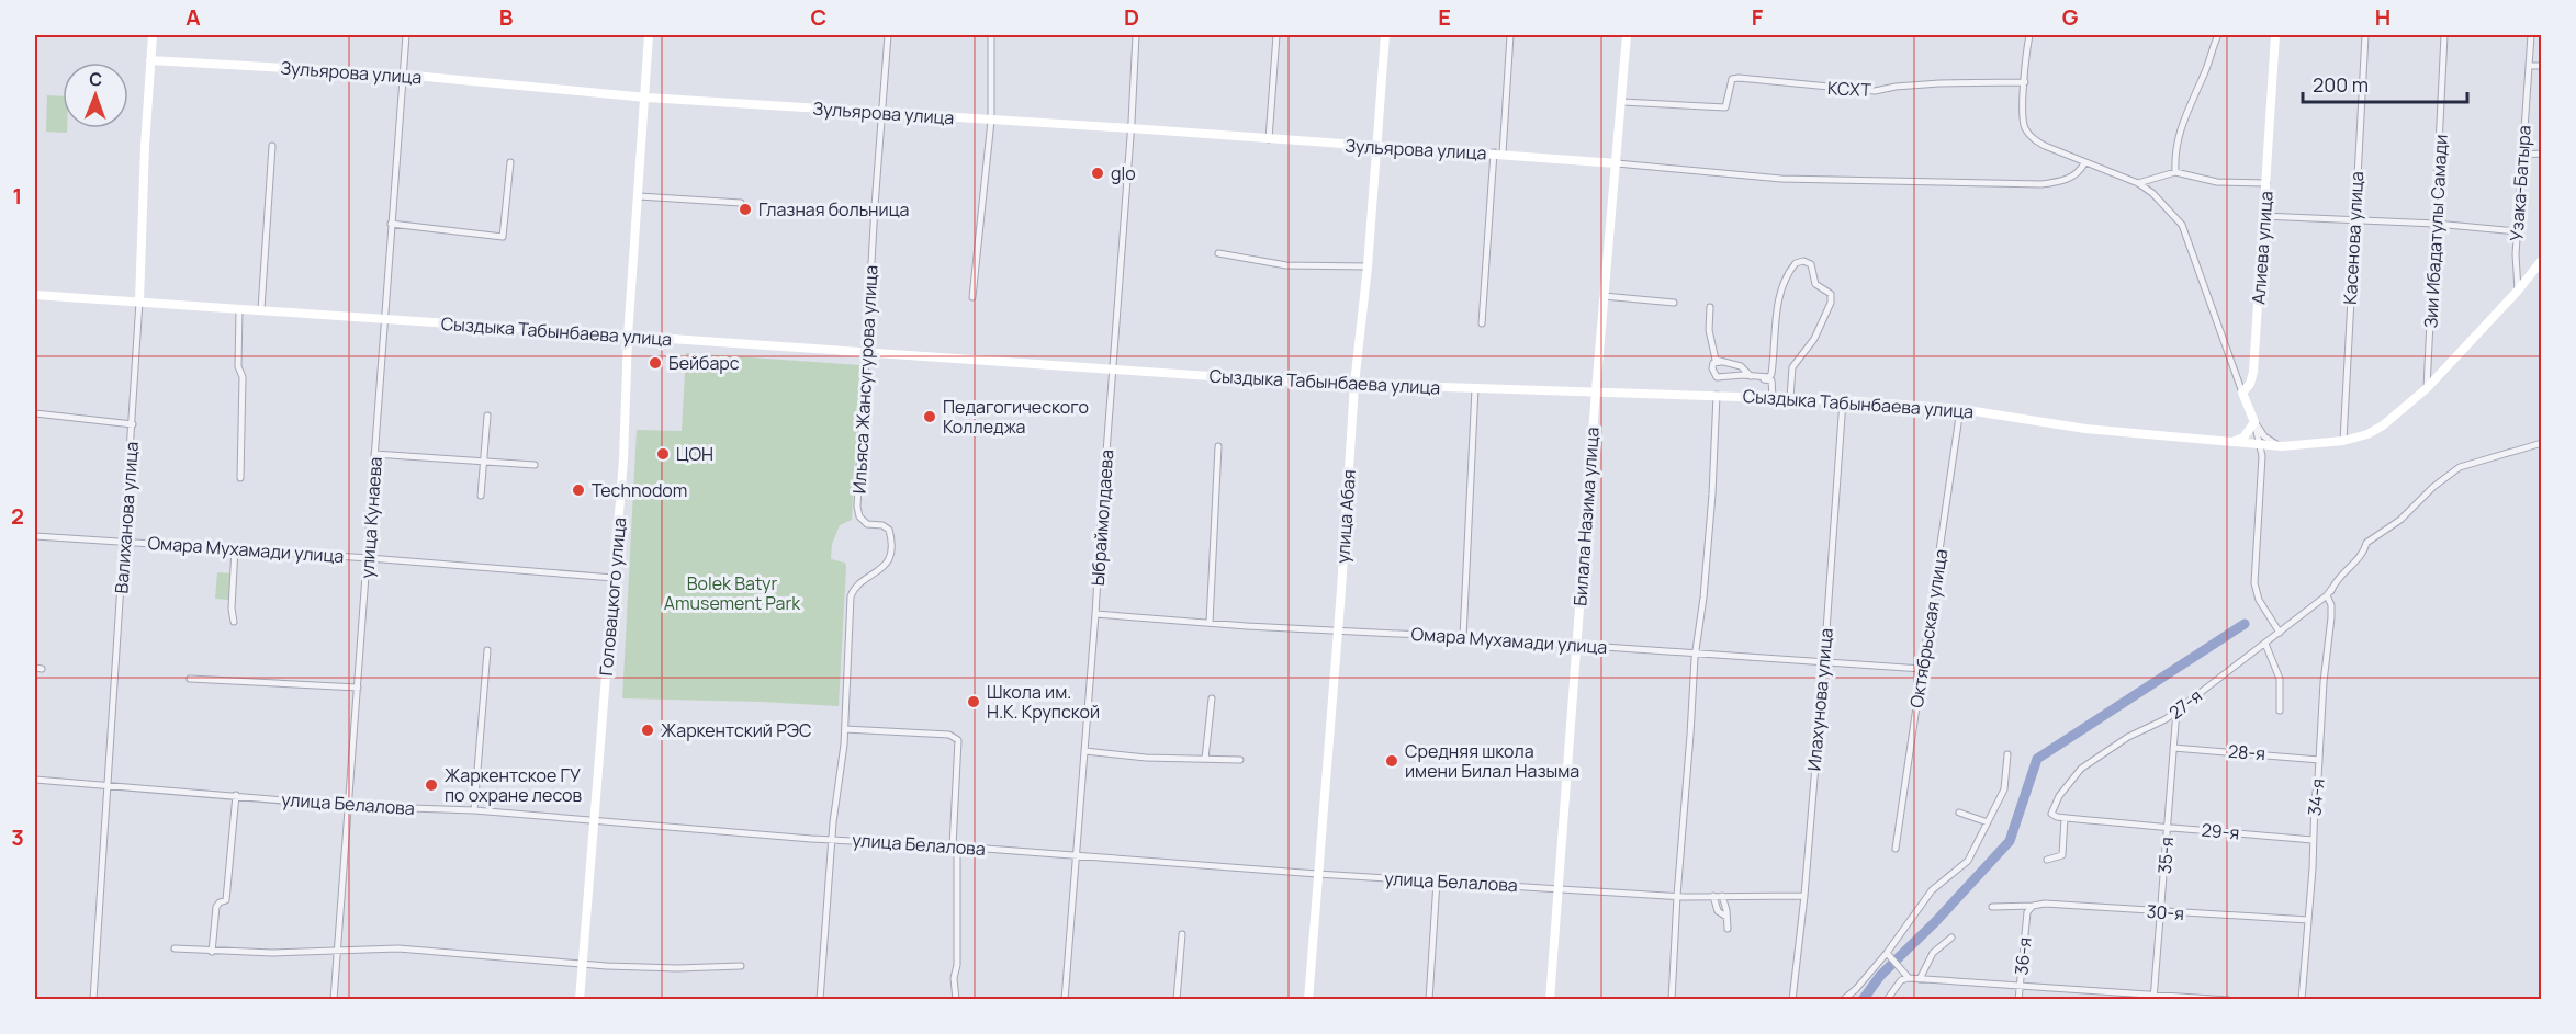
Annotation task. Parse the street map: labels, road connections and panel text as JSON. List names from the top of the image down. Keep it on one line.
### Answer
{"streets":{"street":["Зульярова улица","КСХТ","Узака-Батыра","Зии Ибадатулы Самади","Касенова улица","Алиева улица","Сыздыка Табынбаева улица","Ильяса Жансугурова улица","улица Абая","Билала Назима улица","Валиханова улица","улица Кунаева","Ыбраймолдаева","Омара Мухамади улица","Головацкого улица","Октябрьская улица","Илахунова улица","27-я","28-я","34-я","улица Белалова","29-я","35-я","30-я","36-я"]},"crossings":[["Зульярова улица","Ильяса Жансугурова улица"],["Зульярова улица","улица Абая"],["Зульярова улица","Билала Назима улица"],["Зульярова улица","Валиханова улица"],["Зульярова улица","улица Кунаева"],["Зульярова улица","Ыбраймолдаева"],["Зульярова улица","Головацкого улица"],["КСХТ","Билала Назима улица"],["Узака-Батыра","Сыздыка Табынбаева улица"],["Зии Ибадатулы Самади","Сыздыка Табынбаева улица"],["Касенова улица","Сыздыка Табынбаева улица"],["Сыздыка Табынбаева улица","Ильяса Жансугурова улица"],["Сыздыка Табынбаева улица","улица Абая"],["Сыздыка Табынбаева улица","Билала Назима улица"],["Сыздыка Табынбаева улица","Валиханова улица"],["Сыздыка Табынбаева улица","улица Кунаева"],["Сыздыка Табынбаева улица","Ыбраймолдаева"],["Сыздыка Табынбаева улица","Головацкого улица"],["Сыздыка Табынбаева улица","Октябрьская улица"],["Сыздыка Табынбаева улица","Илахунова улица"],["Ильяса Жансугурова улица","улица Белалова"],["улица Абая","Омара Мухамади улица"],["улица Абая","улица Белалова"],["Билала Назима улица","Омара Мухамади улица"],["Билала Назима улица","улица Белалова"],["Валиханова улица","Омара Мухамади улица"],["Валиханова улица","улица Белалова"],["улица Кунаева","Омара Мухамади улица"],["улица Кунаева","улица Белалова"],["Ыбраймолдаева","Омара Мухамади улица"],["Ыбраймолдаева","улица Белалова"],["Омара Мухамади улица","Головацкого улица"],["Омара Мухамади улица","Октябрьская улица"],["Омара Мухамади улица","Илахунова улица"],["Головацкого улица","улица Белалова"],["Илахунова улица","улица Белалова"],["27-я","34-я"],["27-я","29-я"],["27-я","35-я"],["28-я","34-я"],["28-я","35-я"],["34-я","29-я"],["34-я","30-я"],["29-я","35-я"],["35-я","30-я"]],"parks":["Bolek Batyr Amusement Park"],"places":["glo","Глазная больница","Бейбарс","Педагогического Колледжа","ЦОН","Technodom","Школа им. Н.К. Крупской","Жаркентский РЭС","Средняя школа имени Билал Назыма","Жаркентское ГУ по охране лесов"],"scale_bar":"200 m","north":"top","grid":{"columns":["A","B","C","D","E","F","G","H"],"rows":["1","2","3"]}}
